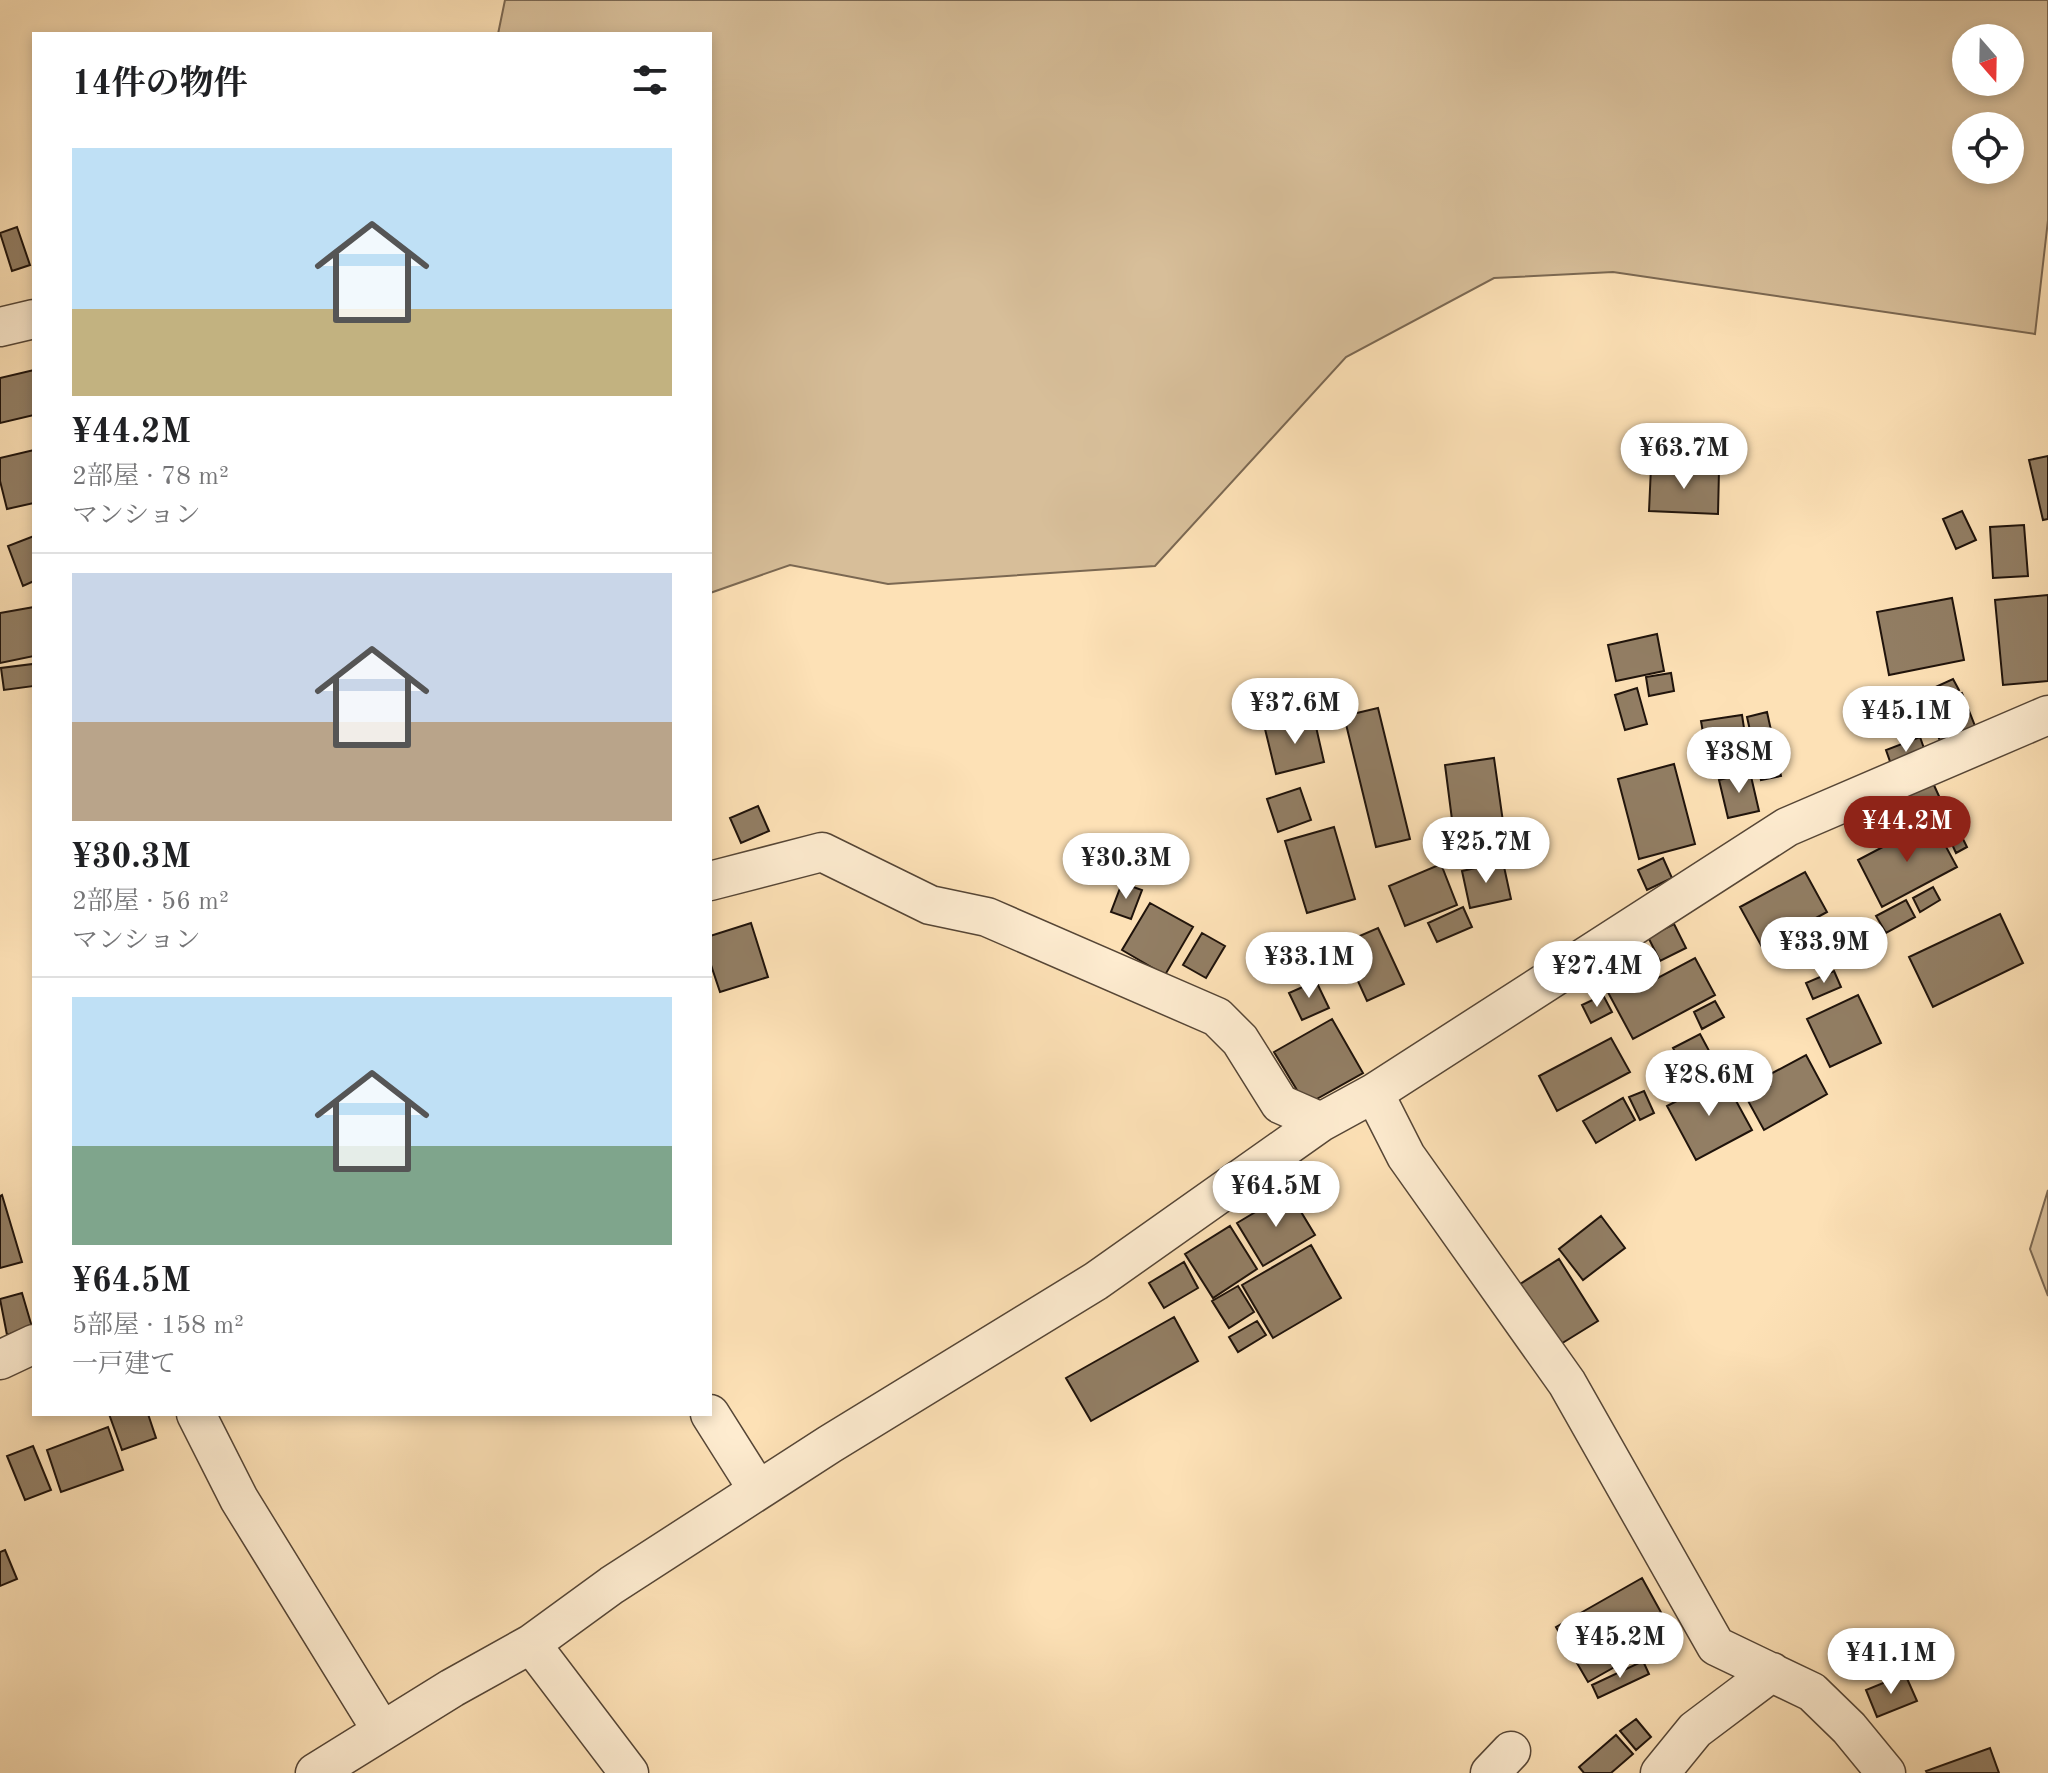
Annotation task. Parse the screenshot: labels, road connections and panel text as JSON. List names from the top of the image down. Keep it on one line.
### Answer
{"north":"bottom","page":{"heading":"14件の物件","list":[{"name":"¥44.2M","note":"2部屋 · 78 m² · マンション"},{"name":"¥30.3M","note":"2部屋 · 56 m² · マンション"},{"name":"¥64.5M","note":"5部屋 · 158 m² · 一戸建て"}],"price":["¥63.7M","¥37.6M","¥45.1M","¥38M","¥44.2M","¥25.7M","¥30.3M","¥33.9M","¥33.1M","¥27.4M","¥28.6M","¥64.5M","¥45.2M","¥41.1M"]}}
